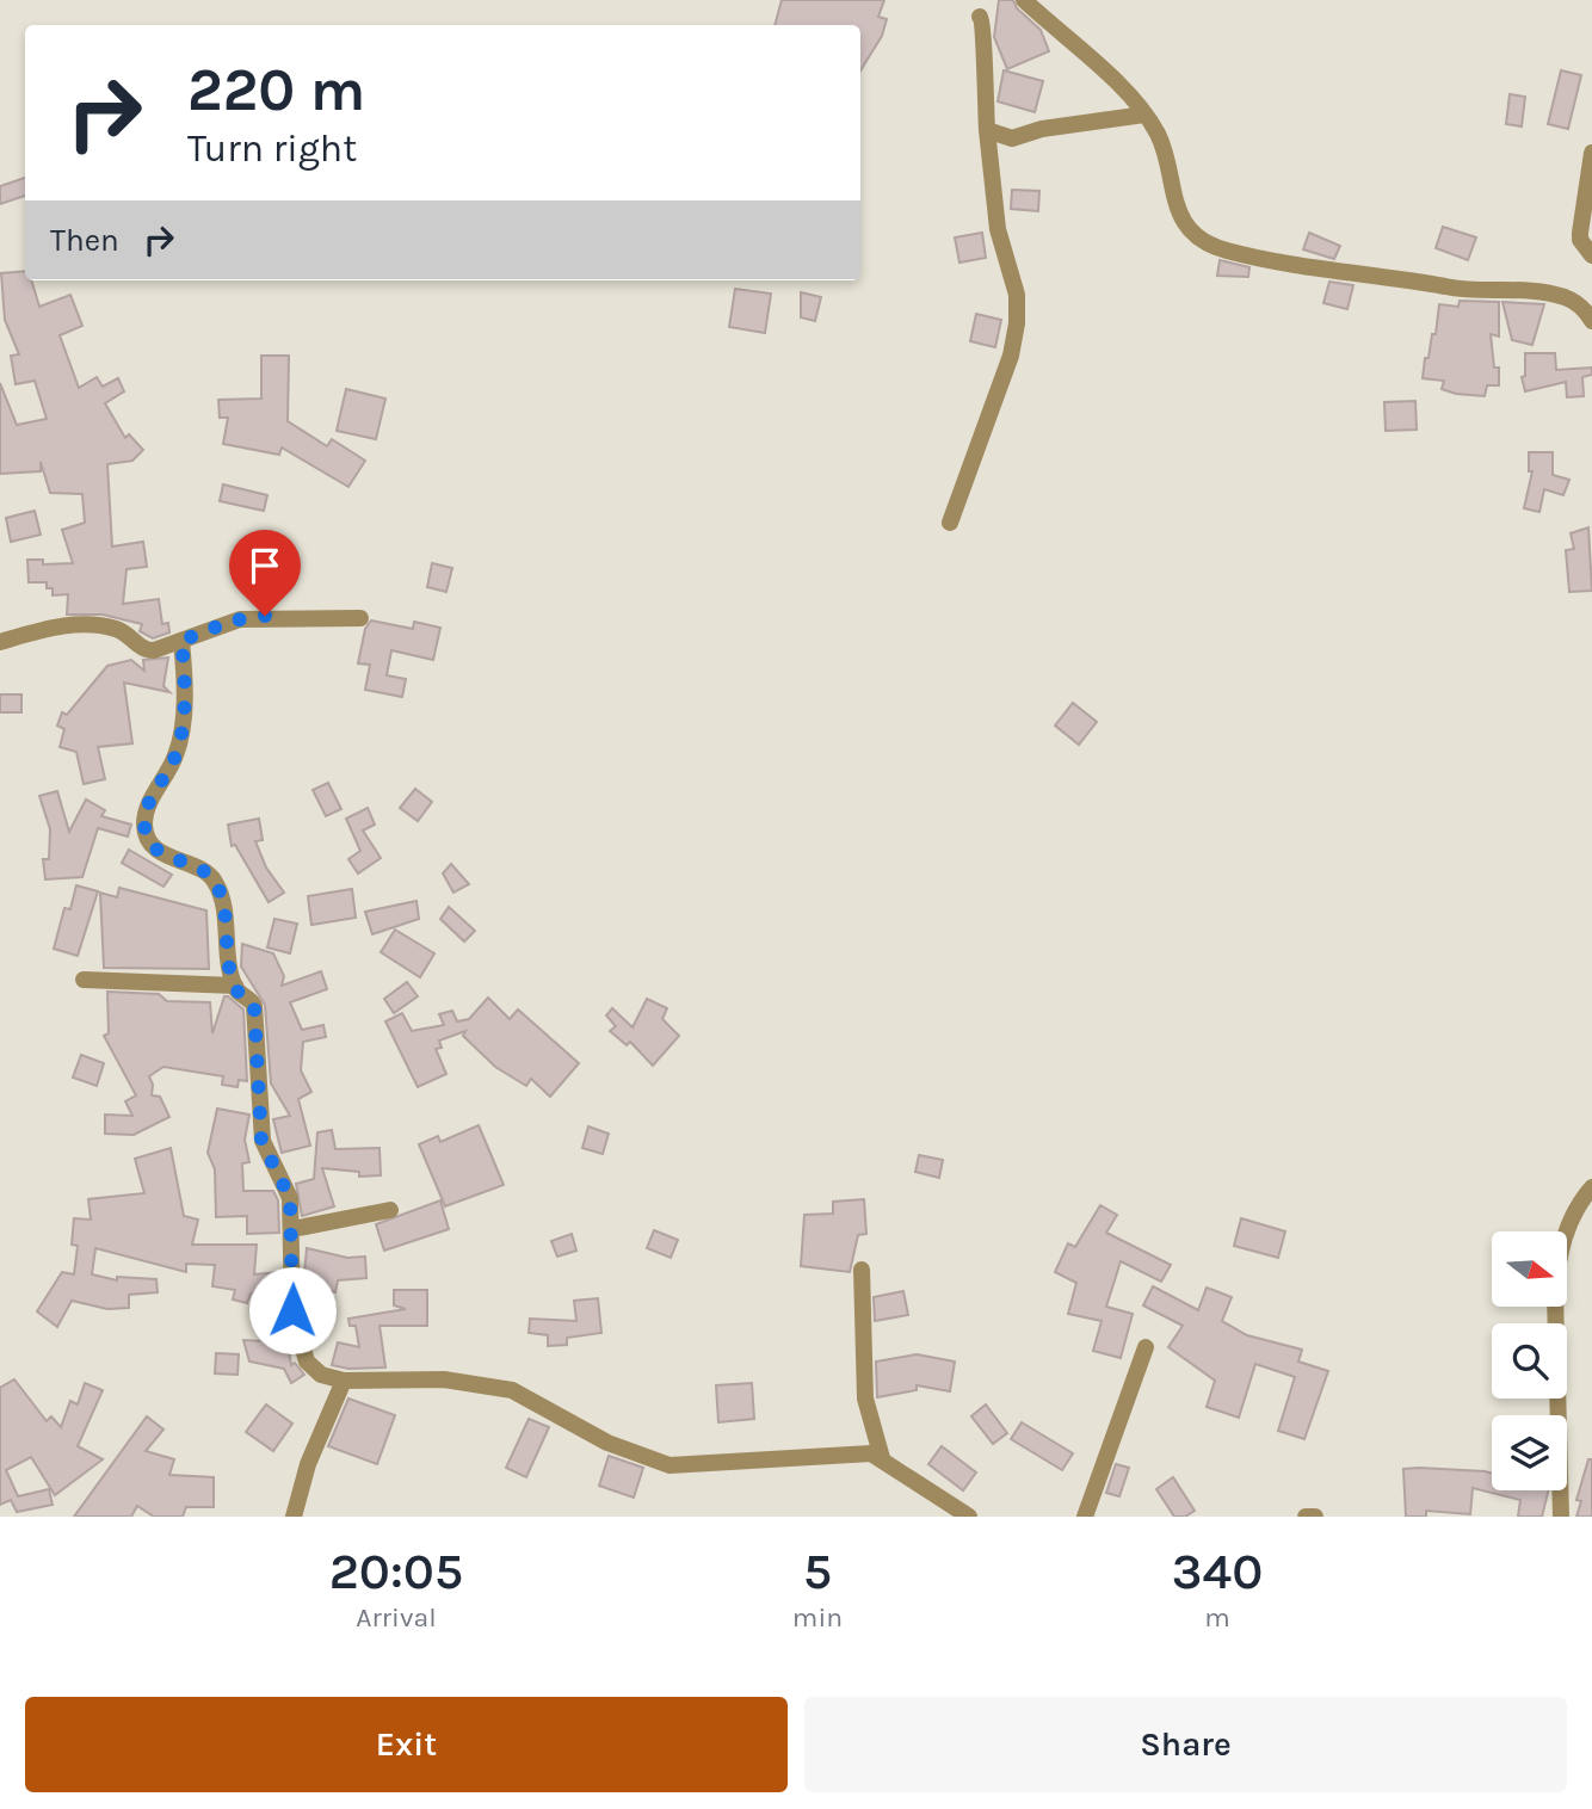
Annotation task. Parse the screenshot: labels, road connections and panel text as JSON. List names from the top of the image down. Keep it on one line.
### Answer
{"north":"right","page":{"turn":["220 m","Turn right"],"then":"Then","eta":["20:05","Arrival","5","min","340","m"],"buttons":["Exit","Share"]}}
